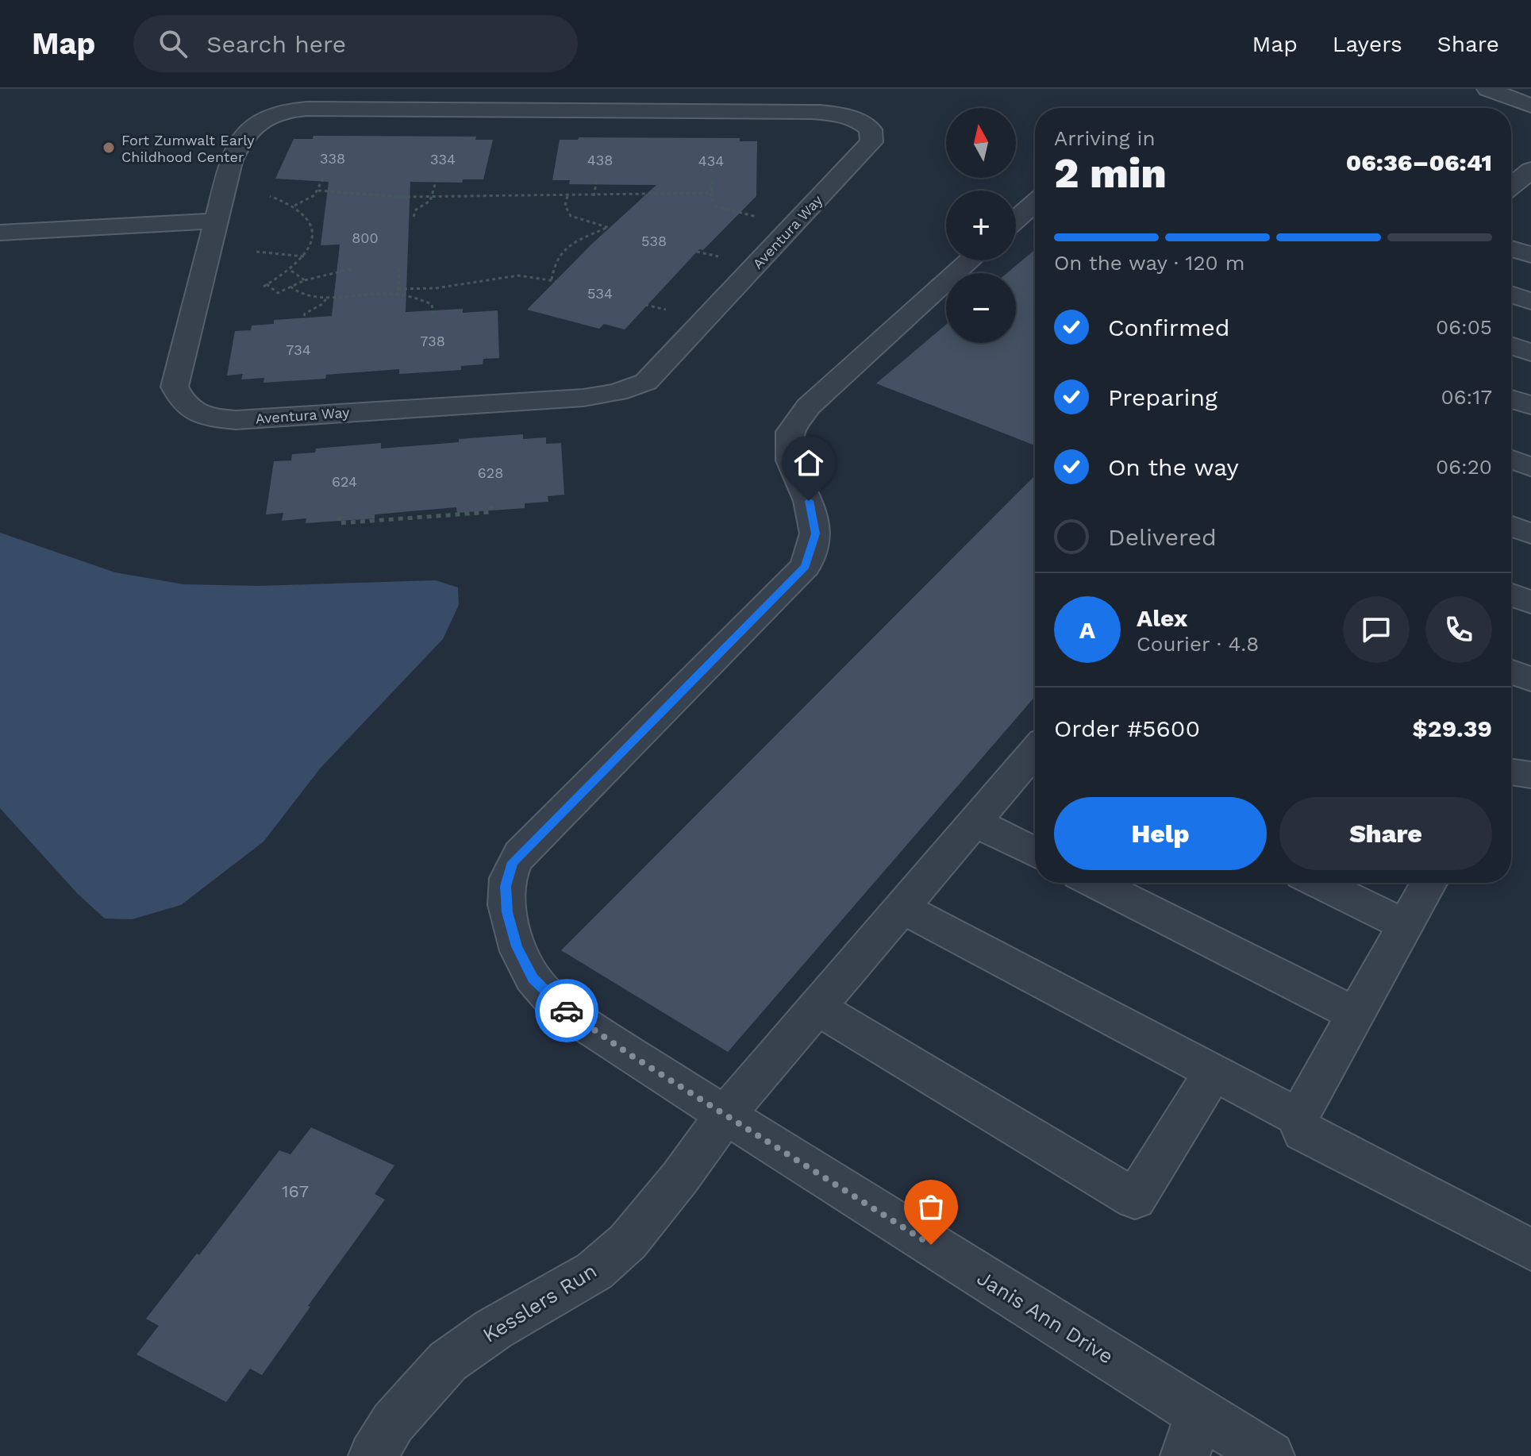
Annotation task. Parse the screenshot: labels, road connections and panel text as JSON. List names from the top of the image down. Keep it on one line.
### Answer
{"streets":{"street":["Aventura Way","Kesslers Run","Janis Ann Drive"]},"crossings":[["Kesslers Run","Janis Ann Drive"]],"places":["Fort Zumwalt Early Childhood Center"],"house_numbers":["338","334","438","434","800","538","534","738","734","628","624","167"],"north":"top","page":{"header":"Map","search":"Search here","nav":["Map","Layers","Share"],"map_buttons":["+","−"],"heading":["2 min","Arriving in","06:36–06:41"],"panel":["Alex","Courier · 4.8","Order #5600","$29.39"],"bar":"On the way · 120 m","list":[["Confirmed","06:05"],["Preparing","06:17"],["On the way","06:20"],"Delivered"],"round":"A","buttons":["Help","Share"]}}
